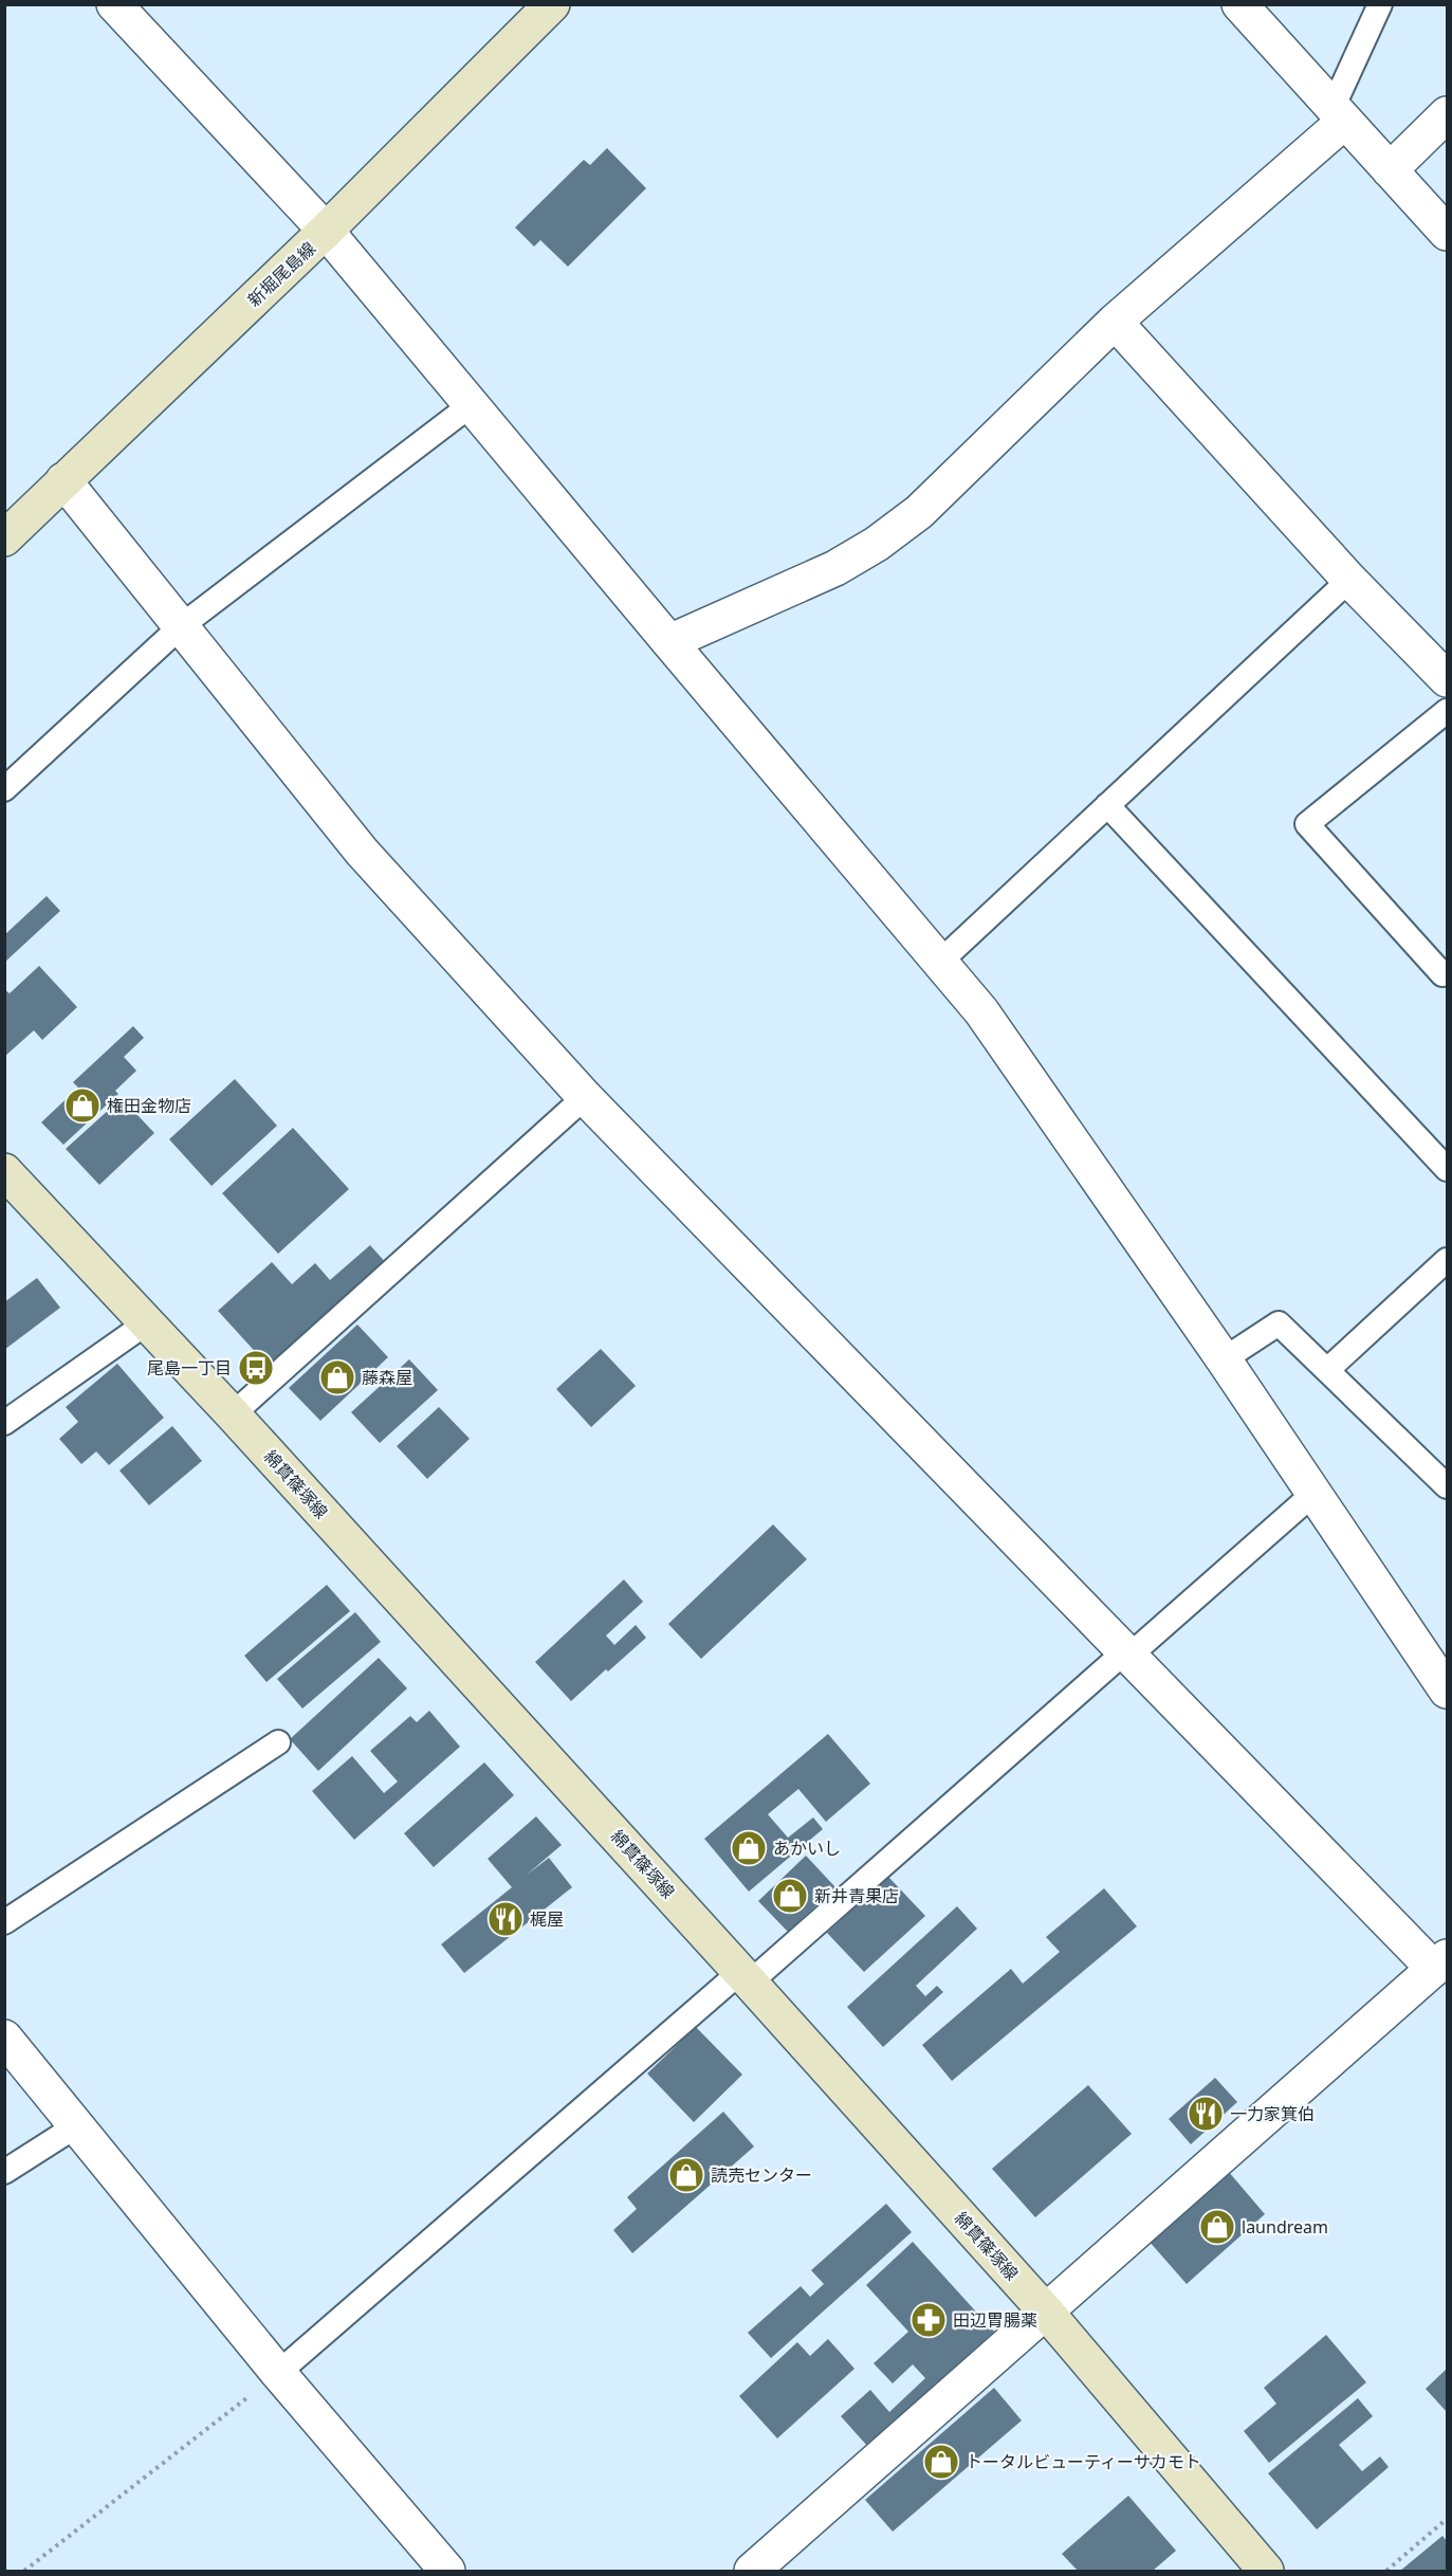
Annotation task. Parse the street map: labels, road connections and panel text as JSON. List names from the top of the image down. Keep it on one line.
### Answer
{"streets":{"main road":["新堀尾島線","綿貫篠塚線"]},"places":{"shop":["権田金物店","藤森屋","あかいし","新井青果店","読売センター","laundream","トータルビューティーサカモト"],"bus stop":["尾島一丁目"],"restaurant":["梶屋","一力家箕伯"],"pharmacy":["田辺胃腸薬"]}}
